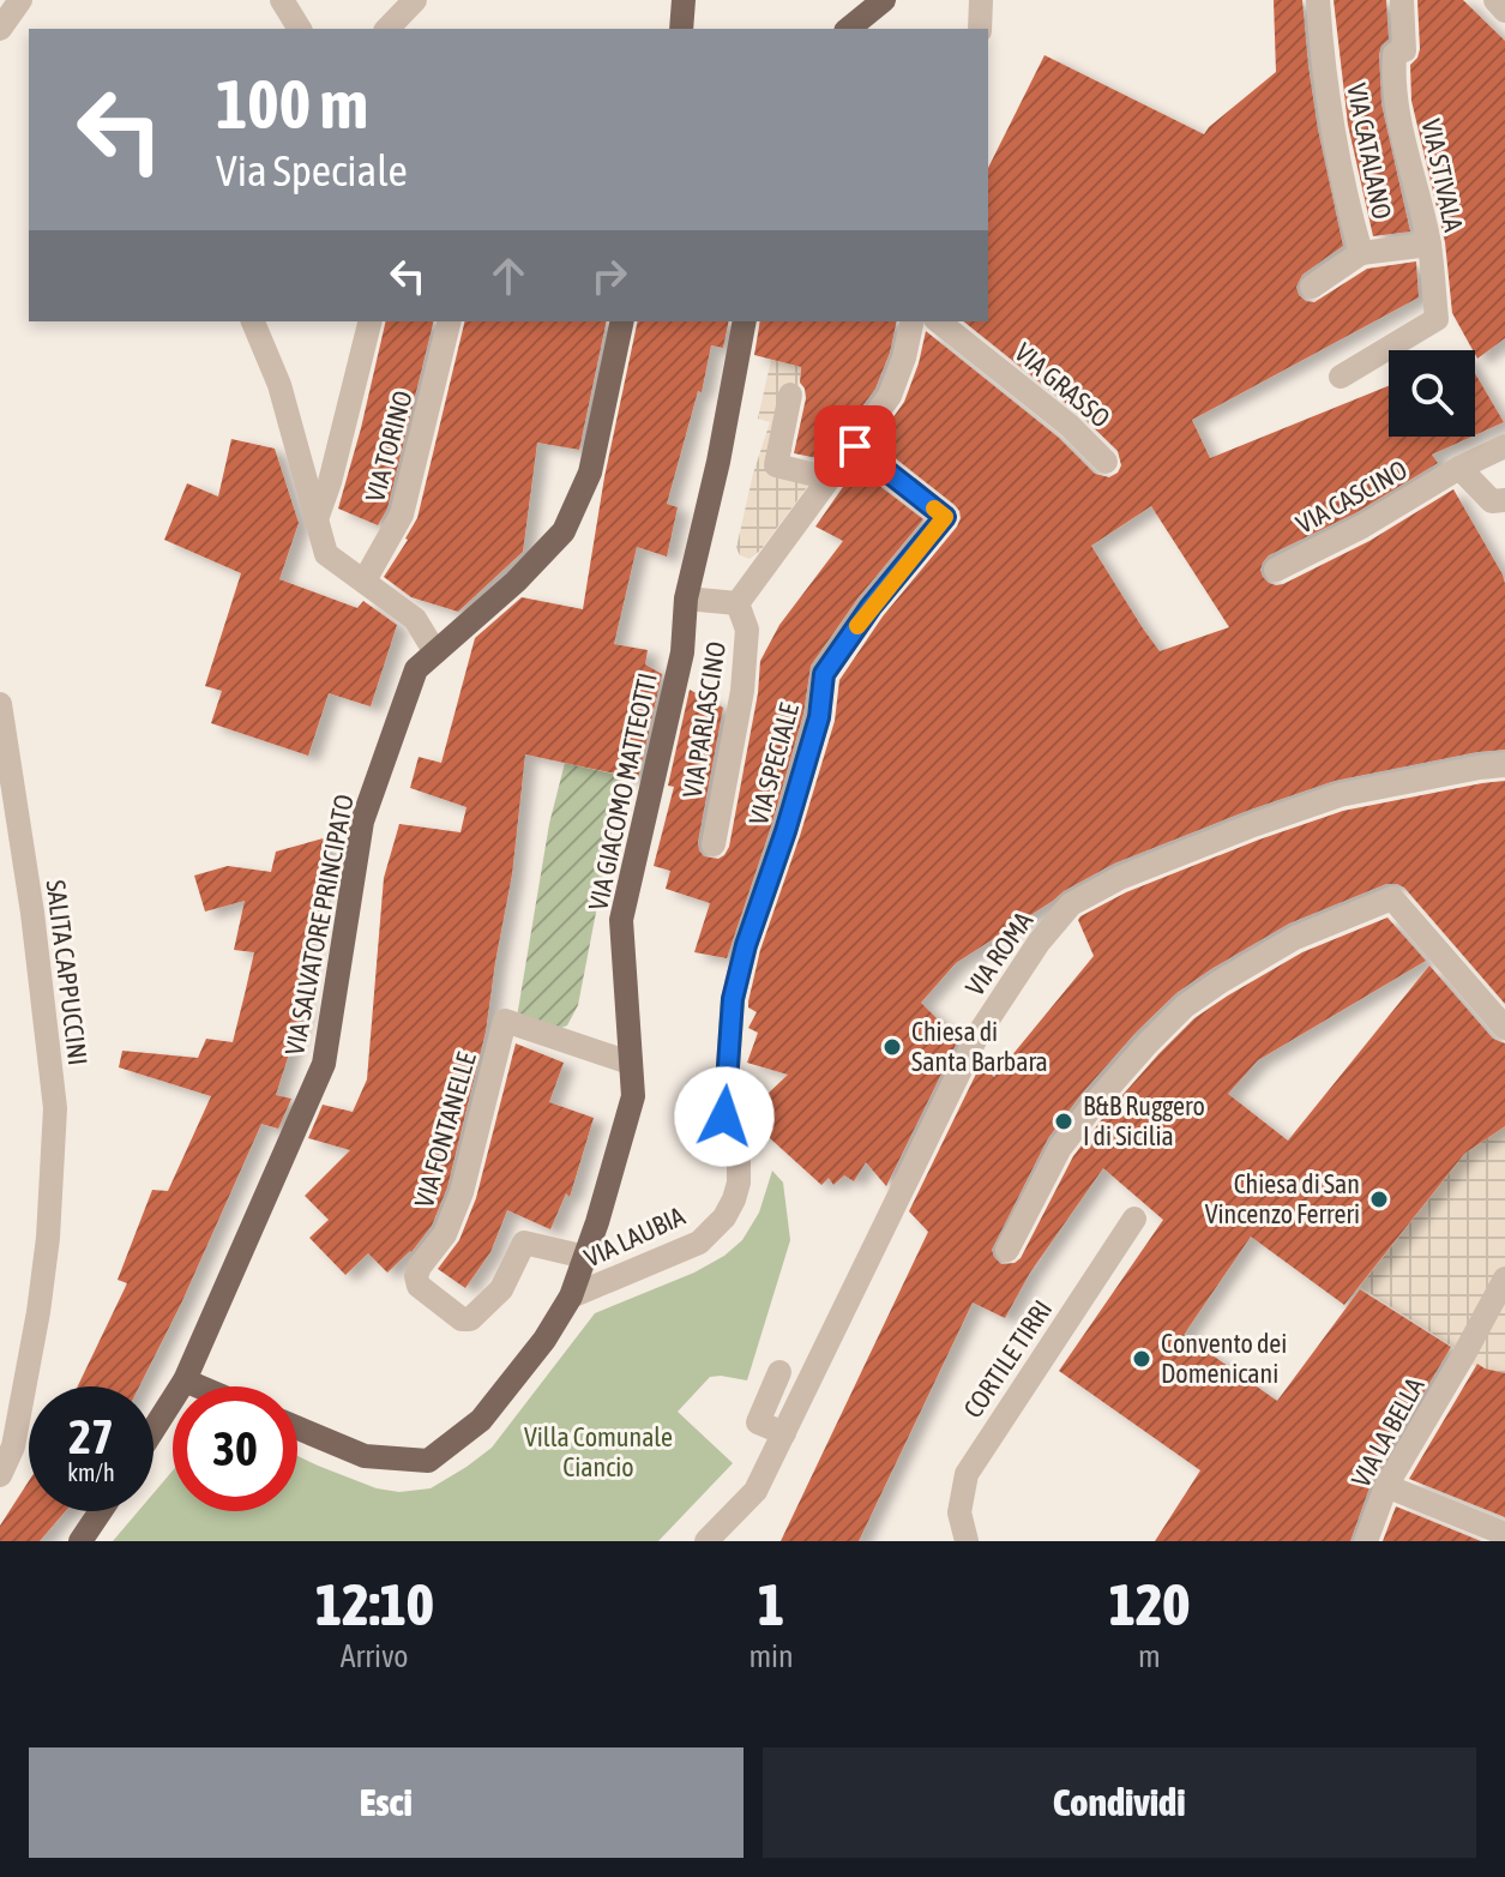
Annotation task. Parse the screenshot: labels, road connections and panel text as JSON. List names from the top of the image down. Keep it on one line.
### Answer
{"streets":{"main road":["VIA GIACOMO MATTEOTTI","VIA SALVATORE PRINCIPATO"],"street":["VIA CATALANO","VIA STIVALA","VIA GRASSO","VIA TORINO","VIA CASCINO","VIA PARLASCINO","VIA SPECIALE","VIA ROMA","SALITA CAPPUCCINI","VIA FONTANELLE","VIA LAUBIA","CORTILE TIRRI","VIA LA BELLA"]},"crossings":[["VIA PARLASCINO","VIA GIACOMO MATTEOTTI"],["VIA SPECIALE","VIA LAUBIA"],["VIA GIACOMO MATTEOTTI","VIA FONTANELLE"],["VIA GIACOMO MATTEOTTI","VIA LAUBIA"]],"parks":["Villa Comunale Ciancio"],"places":["Chiesa di Santa Barbara","B&B Ruggero I di Sicilia","Chiesa di San Vincenzo Ferreri","Convento dei Domenicani"],"page":{"turn":["100 m","Via Speciale"],"speed":"27 km/h","limit":"30","eta":["12:10","Arrivo","1","min","120","m"],"buttons":["Esci","Condividi"]}}
